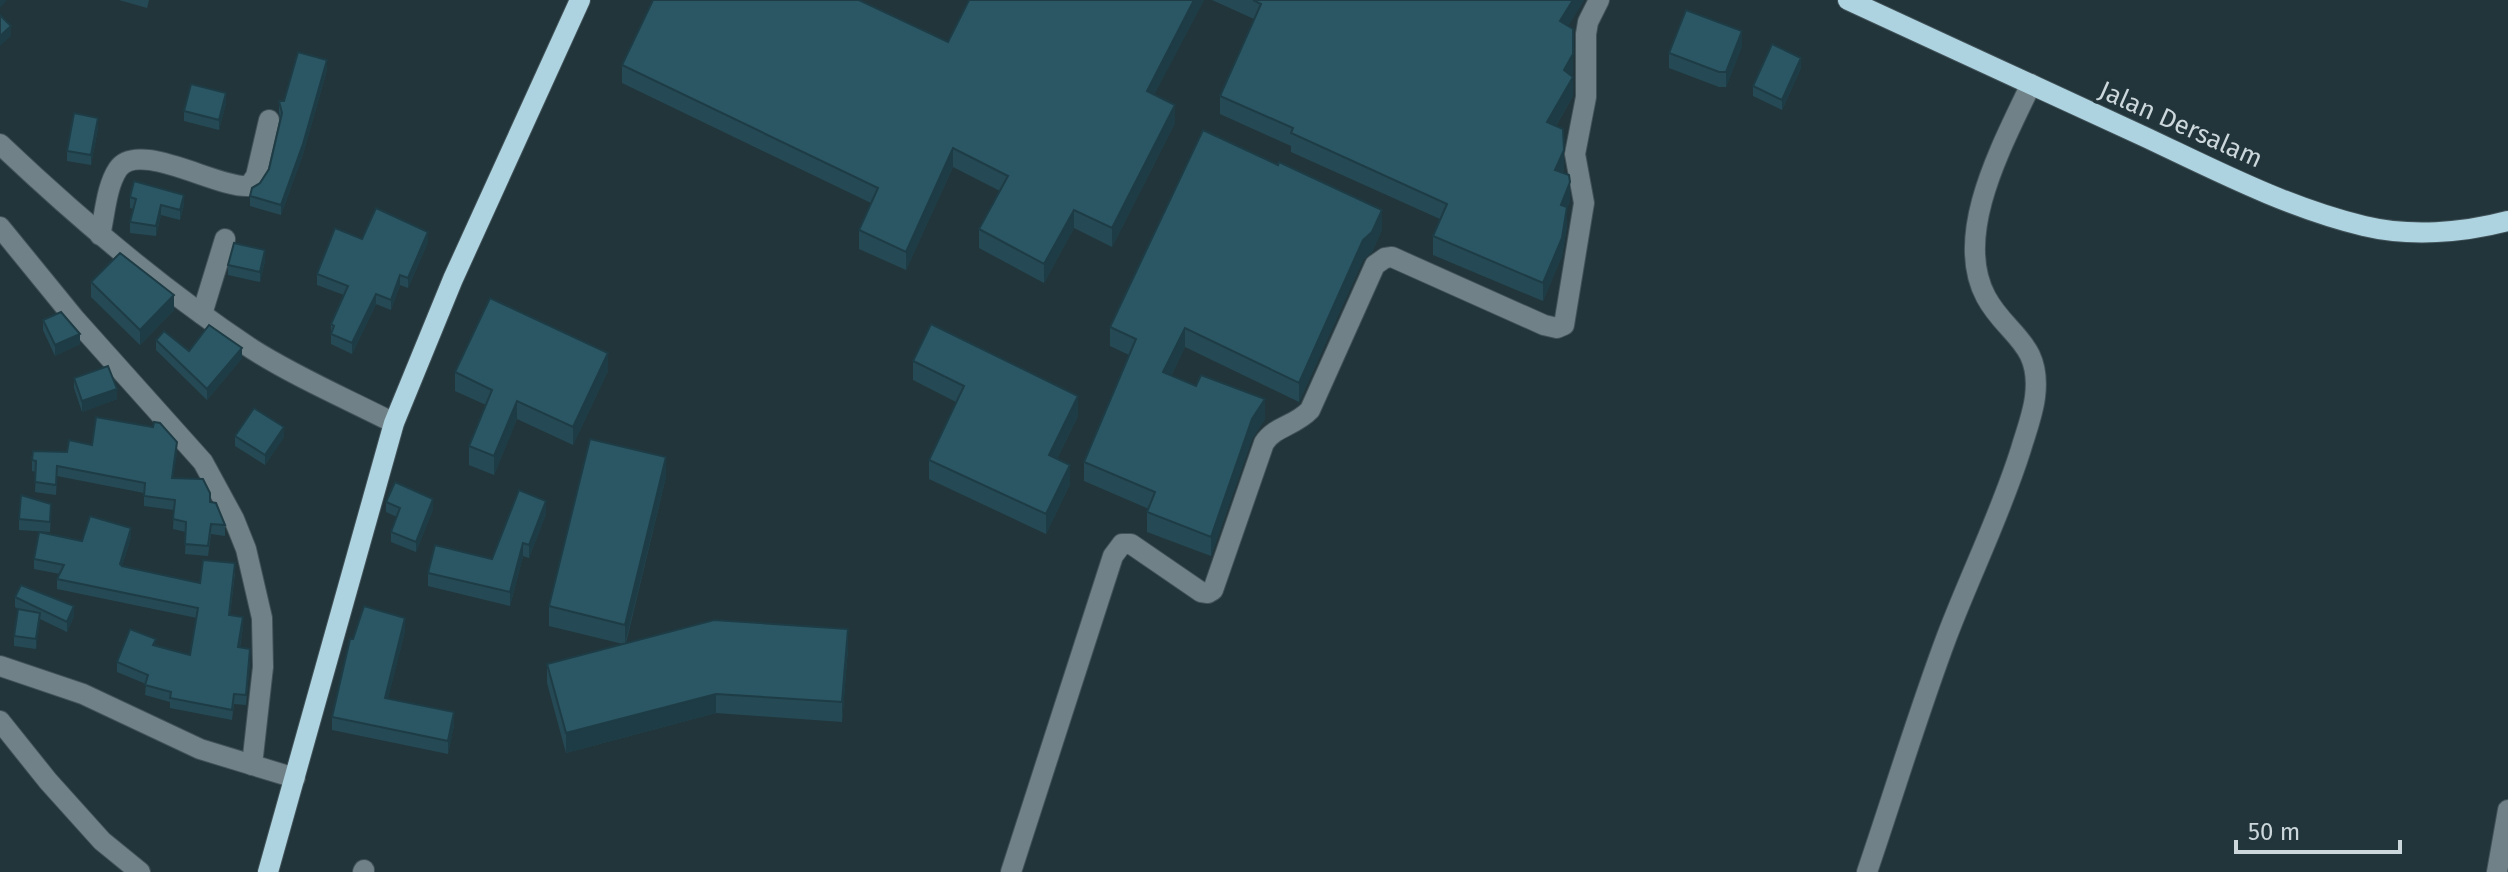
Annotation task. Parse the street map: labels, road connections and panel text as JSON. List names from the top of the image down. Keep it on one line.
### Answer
{"streets":{"main road":["Jalan Dersalam"]},"scale_bar":"50 m"}
